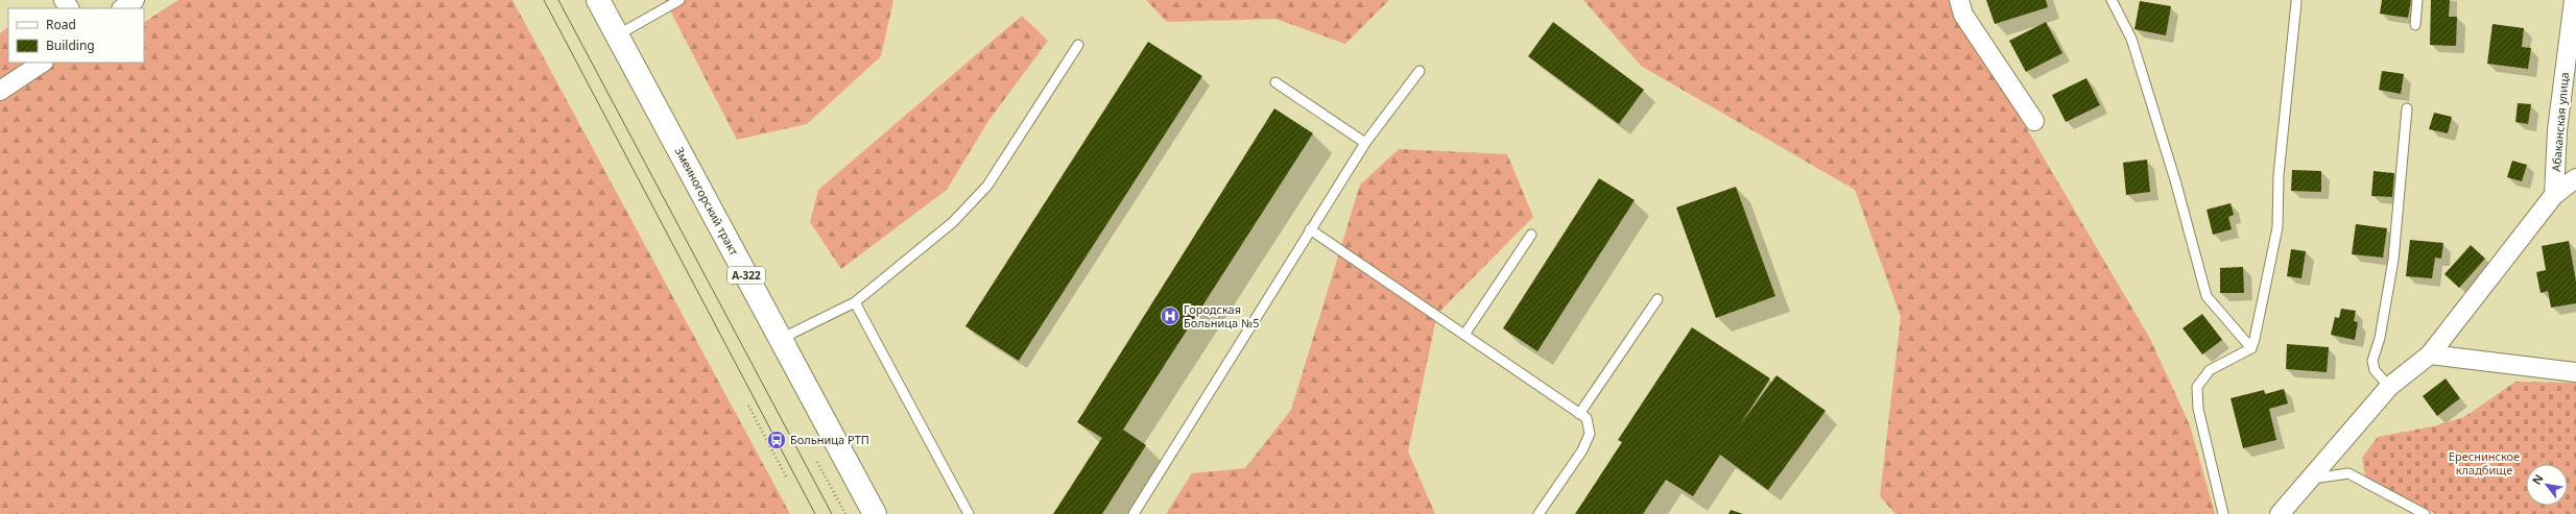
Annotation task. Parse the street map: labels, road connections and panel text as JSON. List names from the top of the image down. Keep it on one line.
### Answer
{"streets":{"highway":["Змеиногорский тракт","А-322"],"street":["Абаканская улица"]},"parks":["Ереснинское кладбище"],"places":{"hospital":["Городская Больница №5"],"bus stop":["Больница РТП"]},"legend":["Road","Building"],"north":"top left"}
